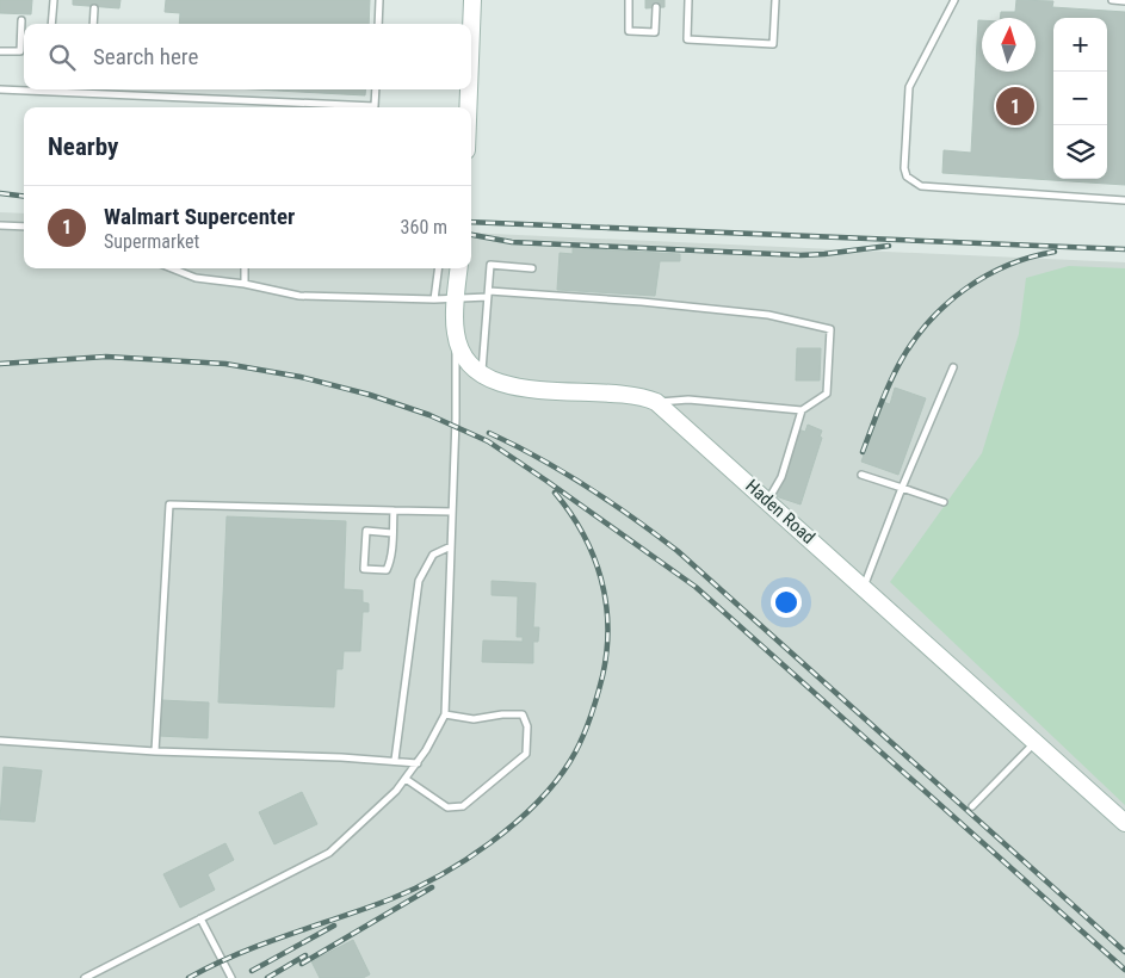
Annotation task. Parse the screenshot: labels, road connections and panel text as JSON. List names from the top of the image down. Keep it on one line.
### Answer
{"streets":{"street":["Haden Road"]},"north":"top","page":{"map_buttons":["+","−"],"search":"Search here","pins":"1","heading":"Nearby","list":[{"mark":"1","name":"Walmart Supercenter","note":"Supermarket","value":"360 m"}]}}
